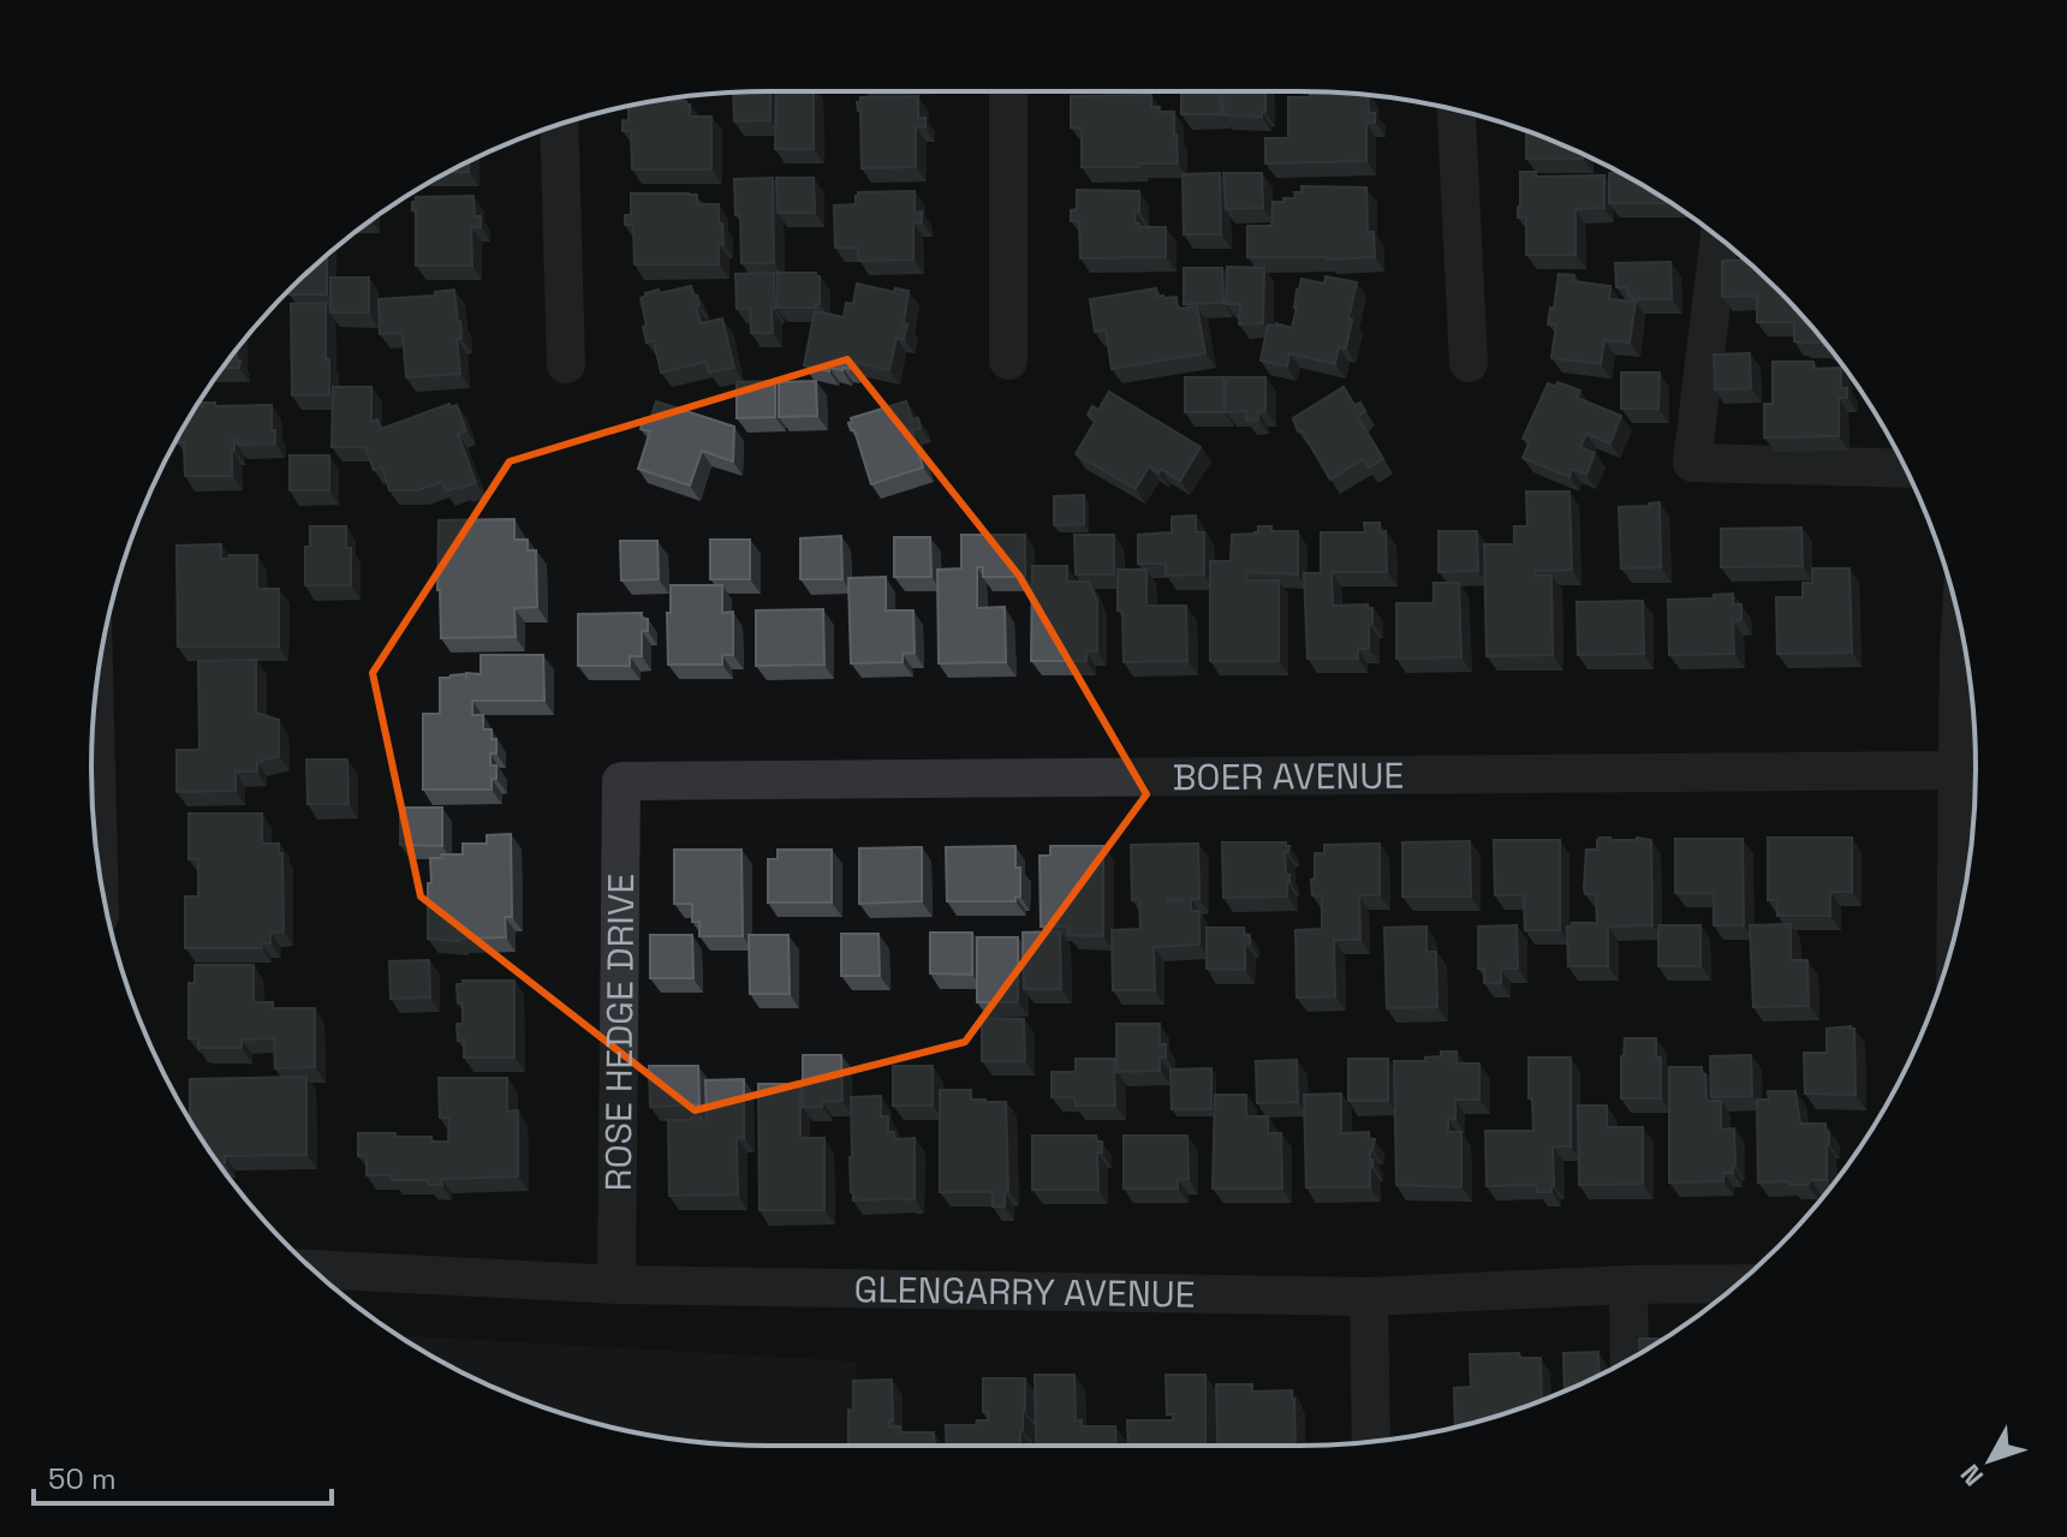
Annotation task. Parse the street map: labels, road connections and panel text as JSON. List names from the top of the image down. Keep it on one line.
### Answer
{"streets":{"street":["BOER AVENUE","ROSE HEDGE DRIVE","GLENGARRY AVENUE"]},"crossings":[["BOER AVENUE","ROSE HEDGE DRIVE"],["ROSE HEDGE DRIVE","GLENGARRY AVENUE"]],"scale_bar":"50 m","north":"bottom left"}
